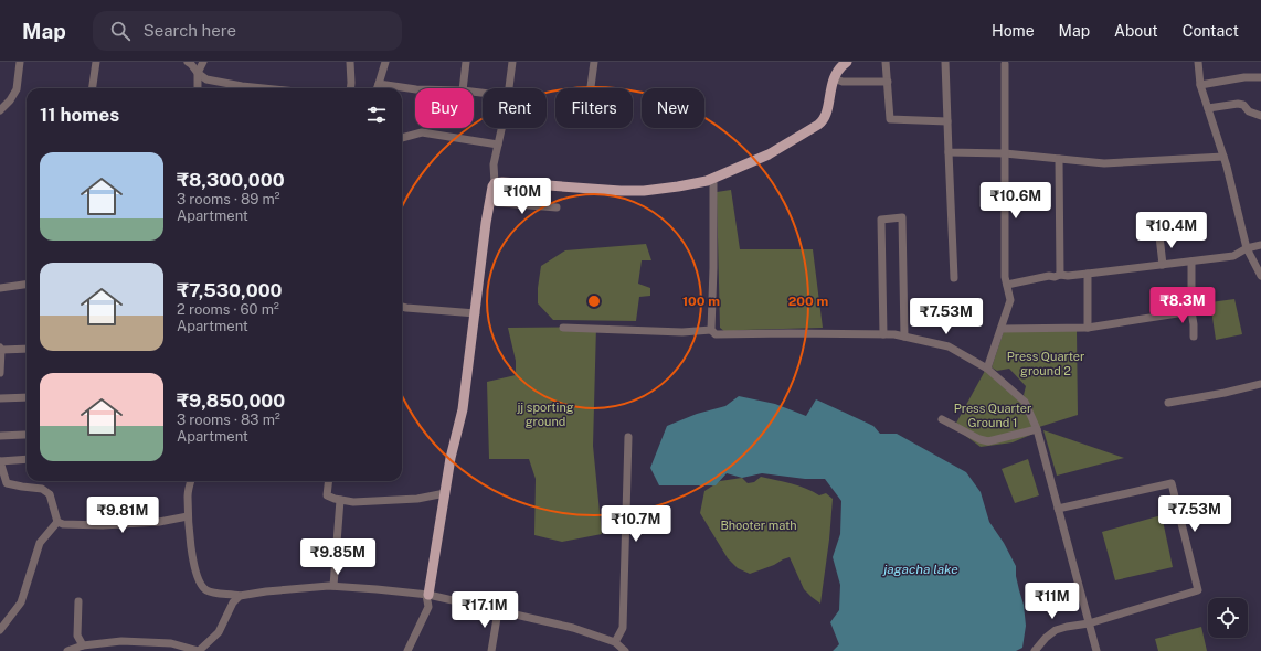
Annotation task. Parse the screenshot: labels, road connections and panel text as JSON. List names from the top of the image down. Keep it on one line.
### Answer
{"water":["jagacha lake"],"parks":["Press Quarter ground 2","jj sporting ground","Press Quarter Ground 1","Bhooter math"],"page":{"header":"Map","search":"Search here","nav":["Home","Map","About","Contact"],"chip":["Buy","Rent","Filters","New"],"heading":"11 homes","list":[{"name":"₹8,300,000","note":"3 rooms · 89 m² · Apartment"},{"name":"₹7,530,000","note":"2 rooms · 60 m² · Apartment"},{"name":"₹9,850,000","note":"3 rooms · 83 m² · Apartment"}],"price":["₹10M","₹10.6M","₹10.4M","₹8.3M","₹7.53M","₹7.53M","₹9.81M","₹10.7M","₹9.85M","₹11M","₹17.1M"]},"rings":["100 m","200 m"]}
